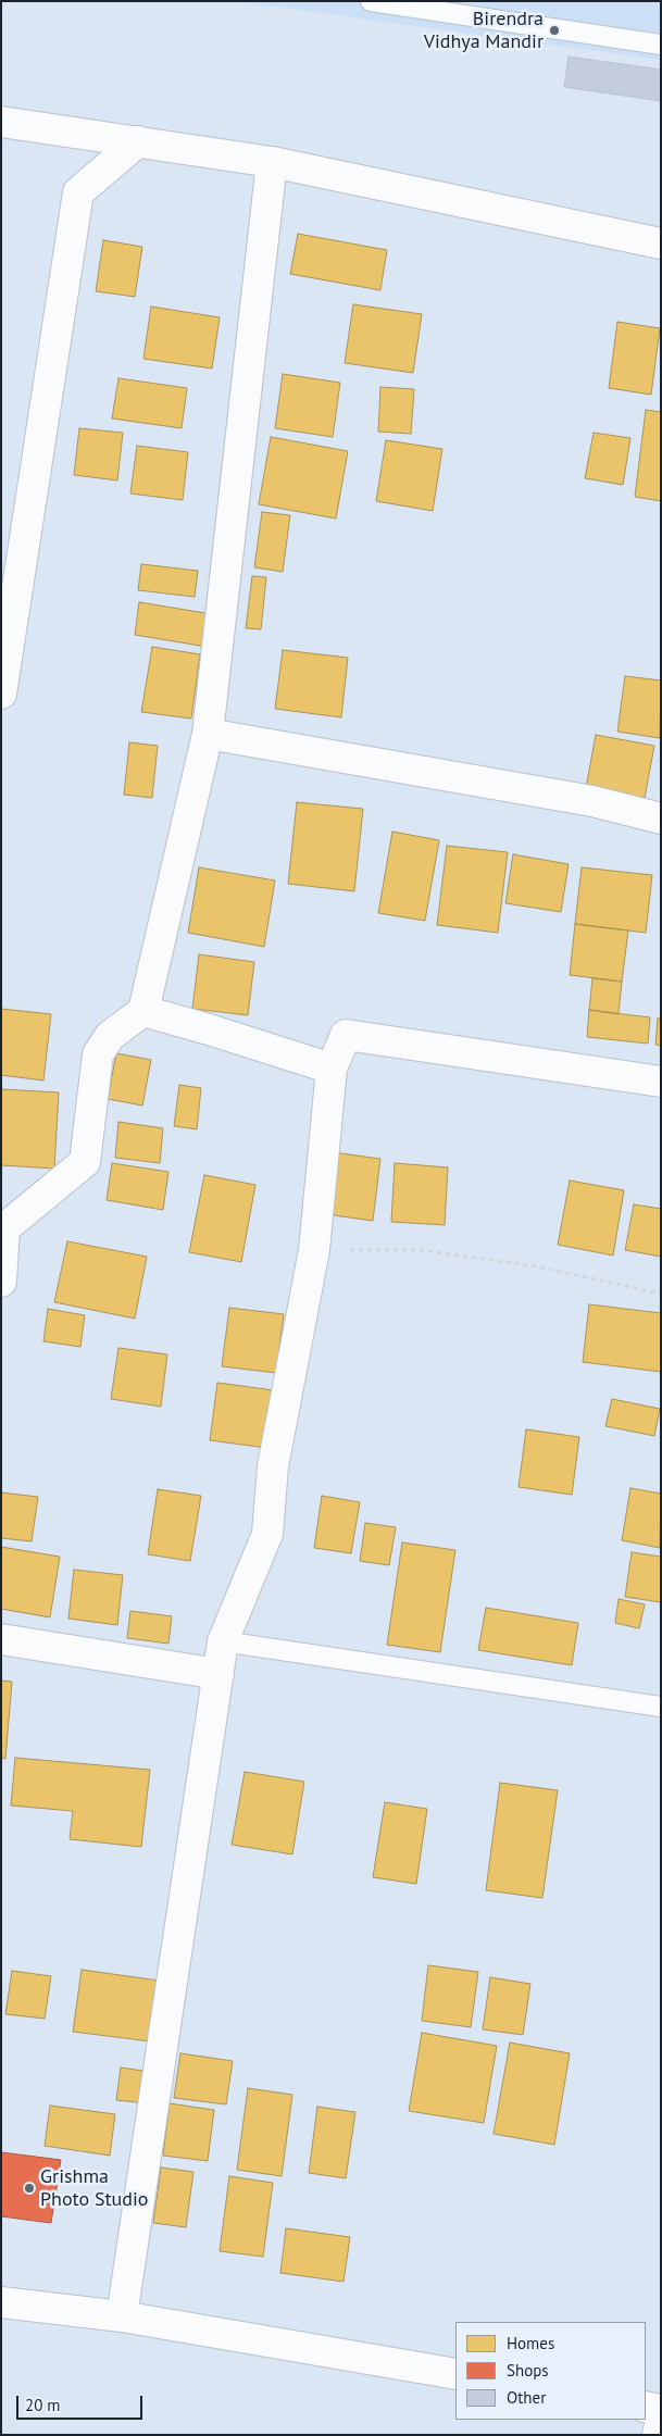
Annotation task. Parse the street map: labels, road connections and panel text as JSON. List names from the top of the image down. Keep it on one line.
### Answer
{"places":["Birendra Vidhya Mandir","Grishma Photo Studio"],"legend":["Homes","Shops","Other"],"scale_bar":"20 m"}
